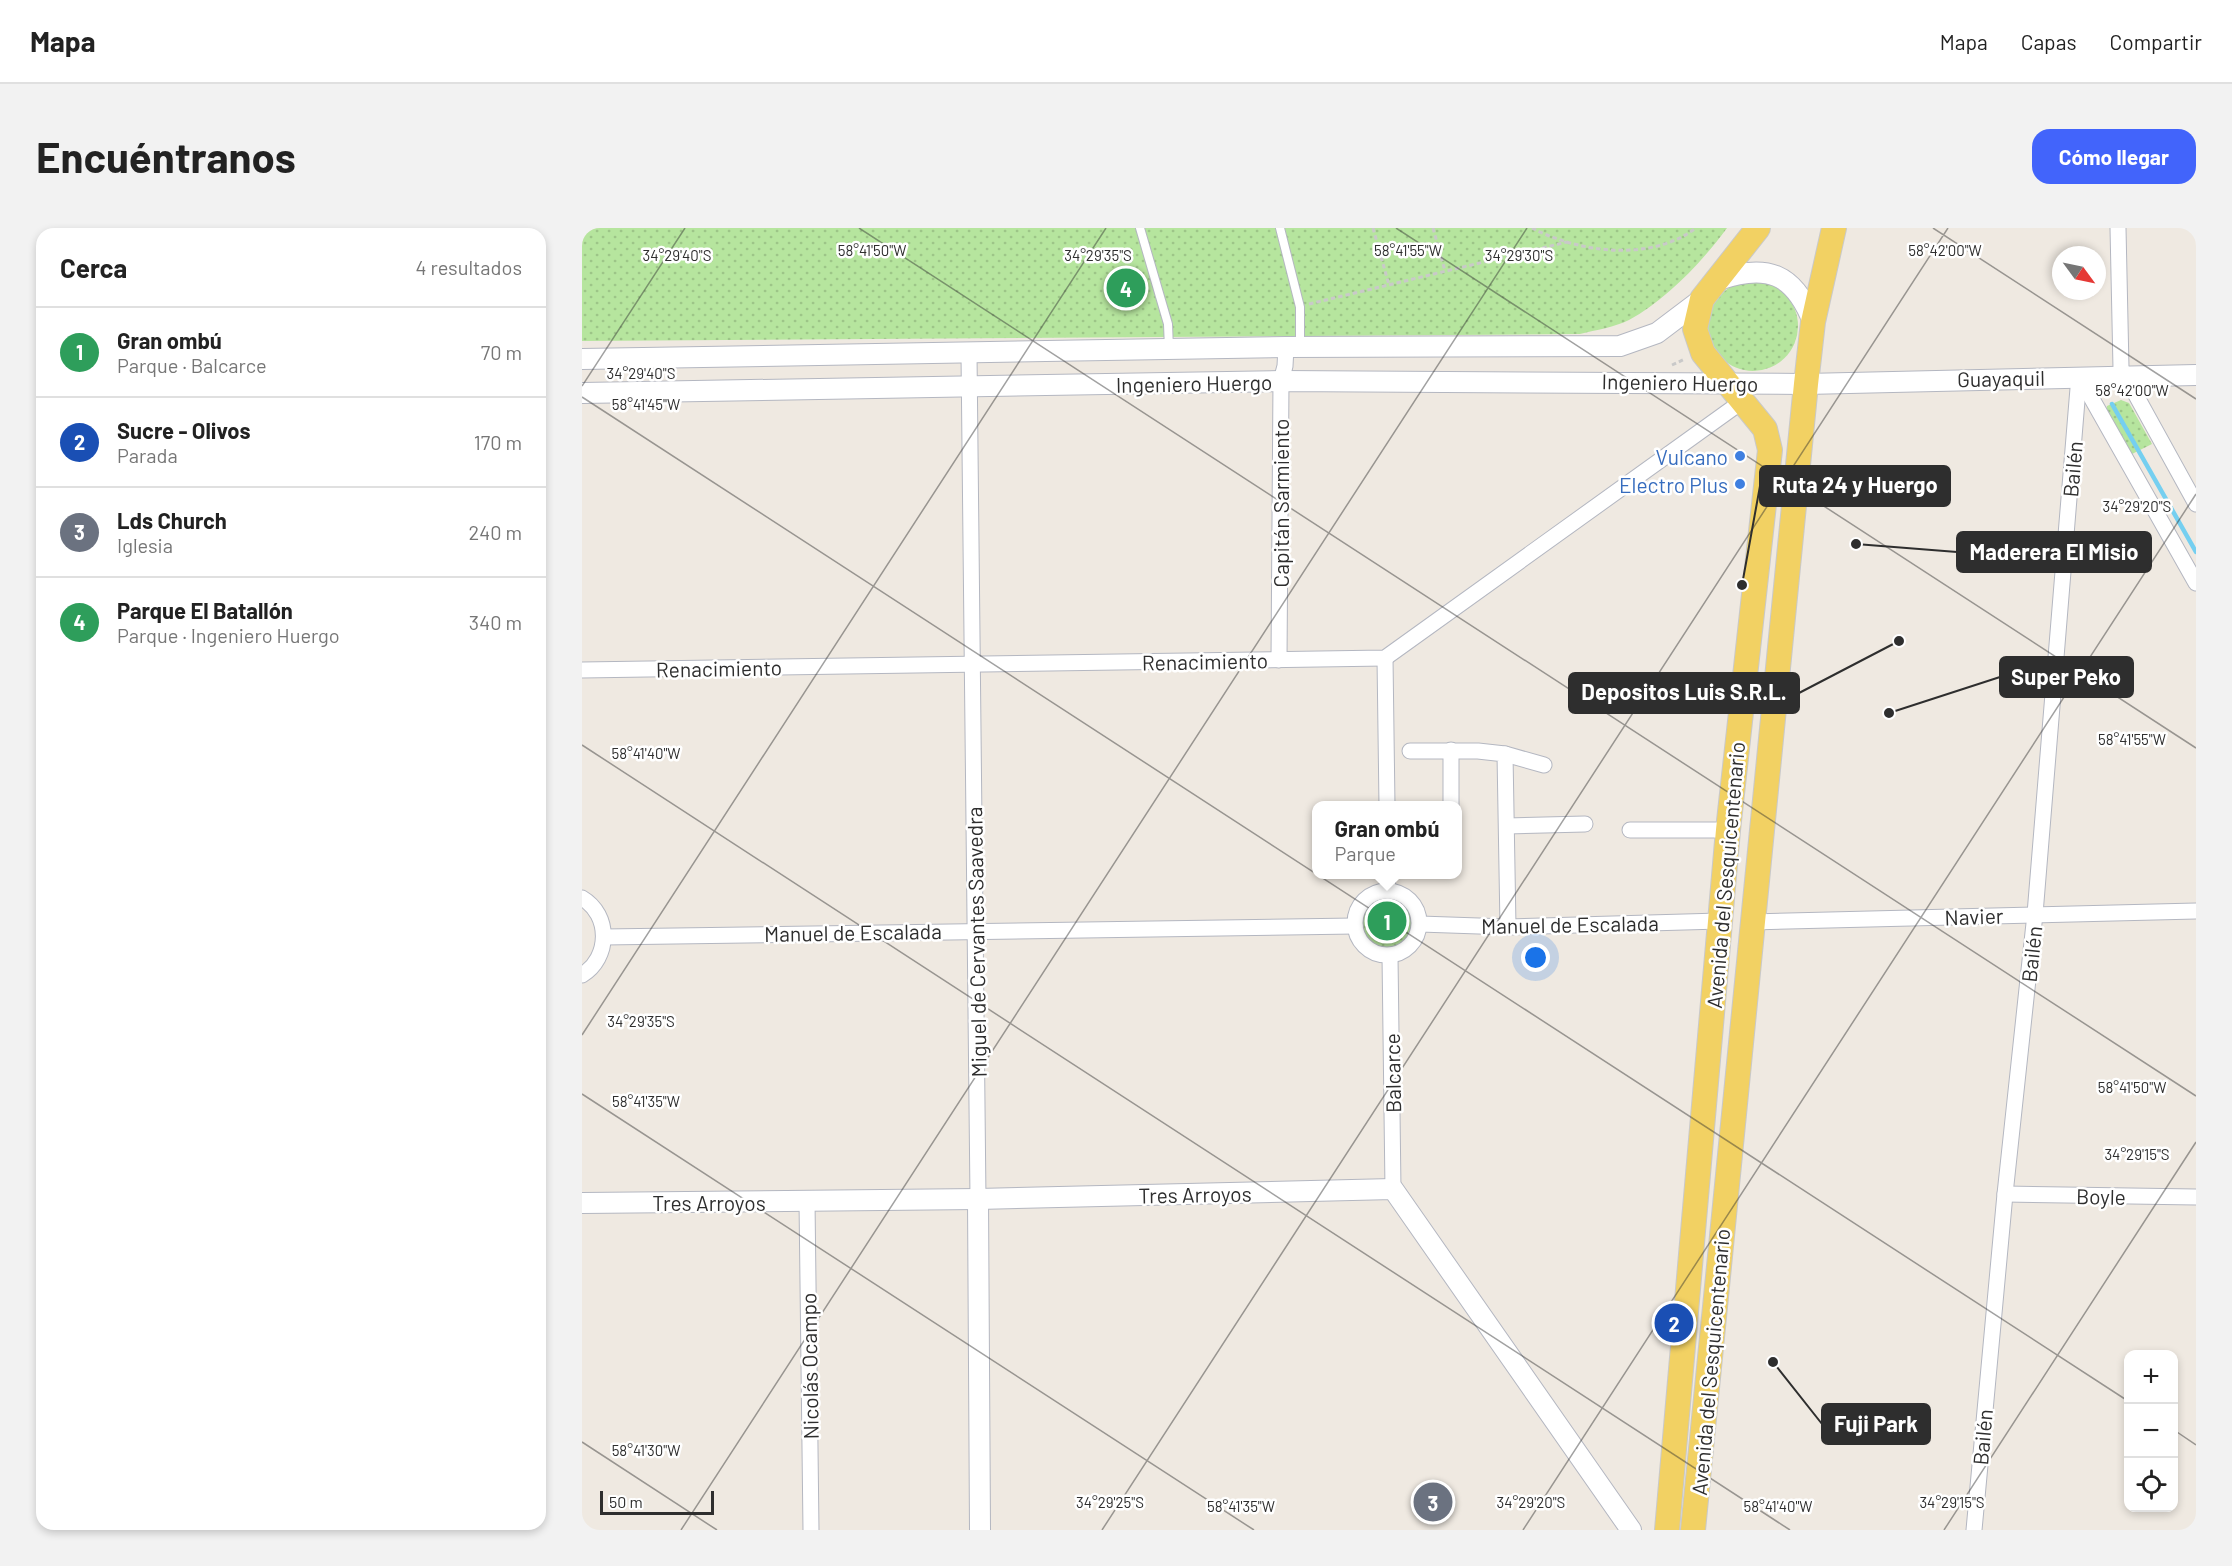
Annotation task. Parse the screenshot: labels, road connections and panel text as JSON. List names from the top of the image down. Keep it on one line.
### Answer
{"streets":{"main road":["Avenida del Sesquicentenario"],"street":["Guayaquil","Ingeniero Huergo","Bailén","Capitán Sarmiento","Renacimiento","Navier","Manuel de Escalada","Miguel de Cervantes Saavedra","Balcarce","Tres Arroyos","Boyle","Nicolás Ocampo"]},"crossings":[["Guayaquil","Ingeniero Huergo"],["Guayaquil","Bailén"],["Guayaquil","Avenida del Sesquicentenario"],["Ingeniero Huergo","Capitán Sarmiento"],["Ingeniero Huergo","Avenida del Sesquicentenario"],["Ingeniero Huergo","Miguel de Cervantes Saavedra"],["Bailén","Navier"],["Bailén","Boyle"],["Capitán Sarmiento","Renacimiento"],["Renacimiento","Miguel de Cervantes Saavedra"],["Avenida del Sesquicentenario","Navier"],["Avenida del Sesquicentenario","Manuel de Escalada"],["Manuel de Escalada","Miguel de Cervantes Saavedra"],["Manuel de Escalada","Balcarce"],["Miguel de Cervantes Saavedra","Tres Arroyos"],["Balcarce","Tres Arroyos"],["Tres Arroyos","Nicolás Ocampo"]],"places":["Vulcano","Electro Plus","Maderera El Misio","Ruta 24 y Huergo","Depositos Luis S.R.L.","Super Peko","Fuji Park"],"scale_bar":"50 m","north":"bottom right","page":{"header":"Mapa","nav":["Mapa","Capas","Compartir"],"buttons":"Cómo llegar","title":"Encuéntranos","heading":["Cerca","4 resultados"],"pins":["4","1","2","3"],"list":[{"mark":"1","name":"Gran ombú","note":"Parque · Balcarce","value":"70 m"},{"mark":"2","name":"Sucre - Olivos","note":"Parada","value":"170 m"},{"mark":"3","name":"Lds Church","note":"Iglesia","value":"240 m"},{"mark":"4","name":"Parque El Batallón","note":"Parque · Ingeniero Huergo","value":"340 m"}],"popup":["Gran ombú","Parque"],"map_buttons":["+","−"],"scale":"50 m"},"coordinates":["58°41'50\"W","58°41'55\"W","58°42'00\"W","34°29'40\"S","34°29'35\"S","34°29'30\"S","58°41'45\"W","34°29'20\"S","58°41'40\"W","58°41'35\"W","34°29'15\"S","58°41'30\"W","34°29'25\"S"]}
